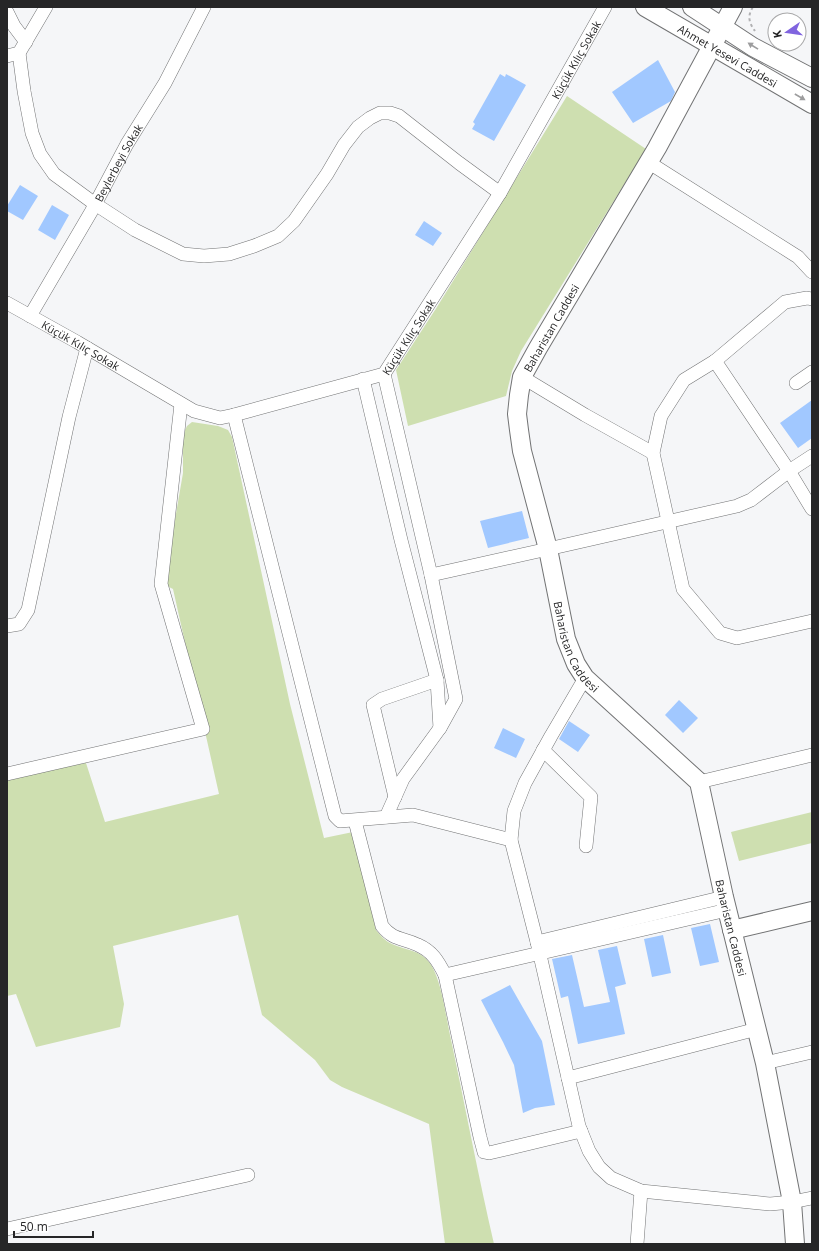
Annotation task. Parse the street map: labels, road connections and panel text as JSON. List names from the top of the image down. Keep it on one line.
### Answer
{"streets":{"street":["Ahmet Yesevi Caddesi","Küçük Kılıç Sokak","Beylerbeyi Sokak","Baharistan Caddesi"]},"crossings":[["Ahmet Yesevi Caddesi","Baharistan Caddesi"],["Küçük Kılıç Sokak","Beylerbeyi Sokak"]],"scale_bar":"50 m","north":"left"}
